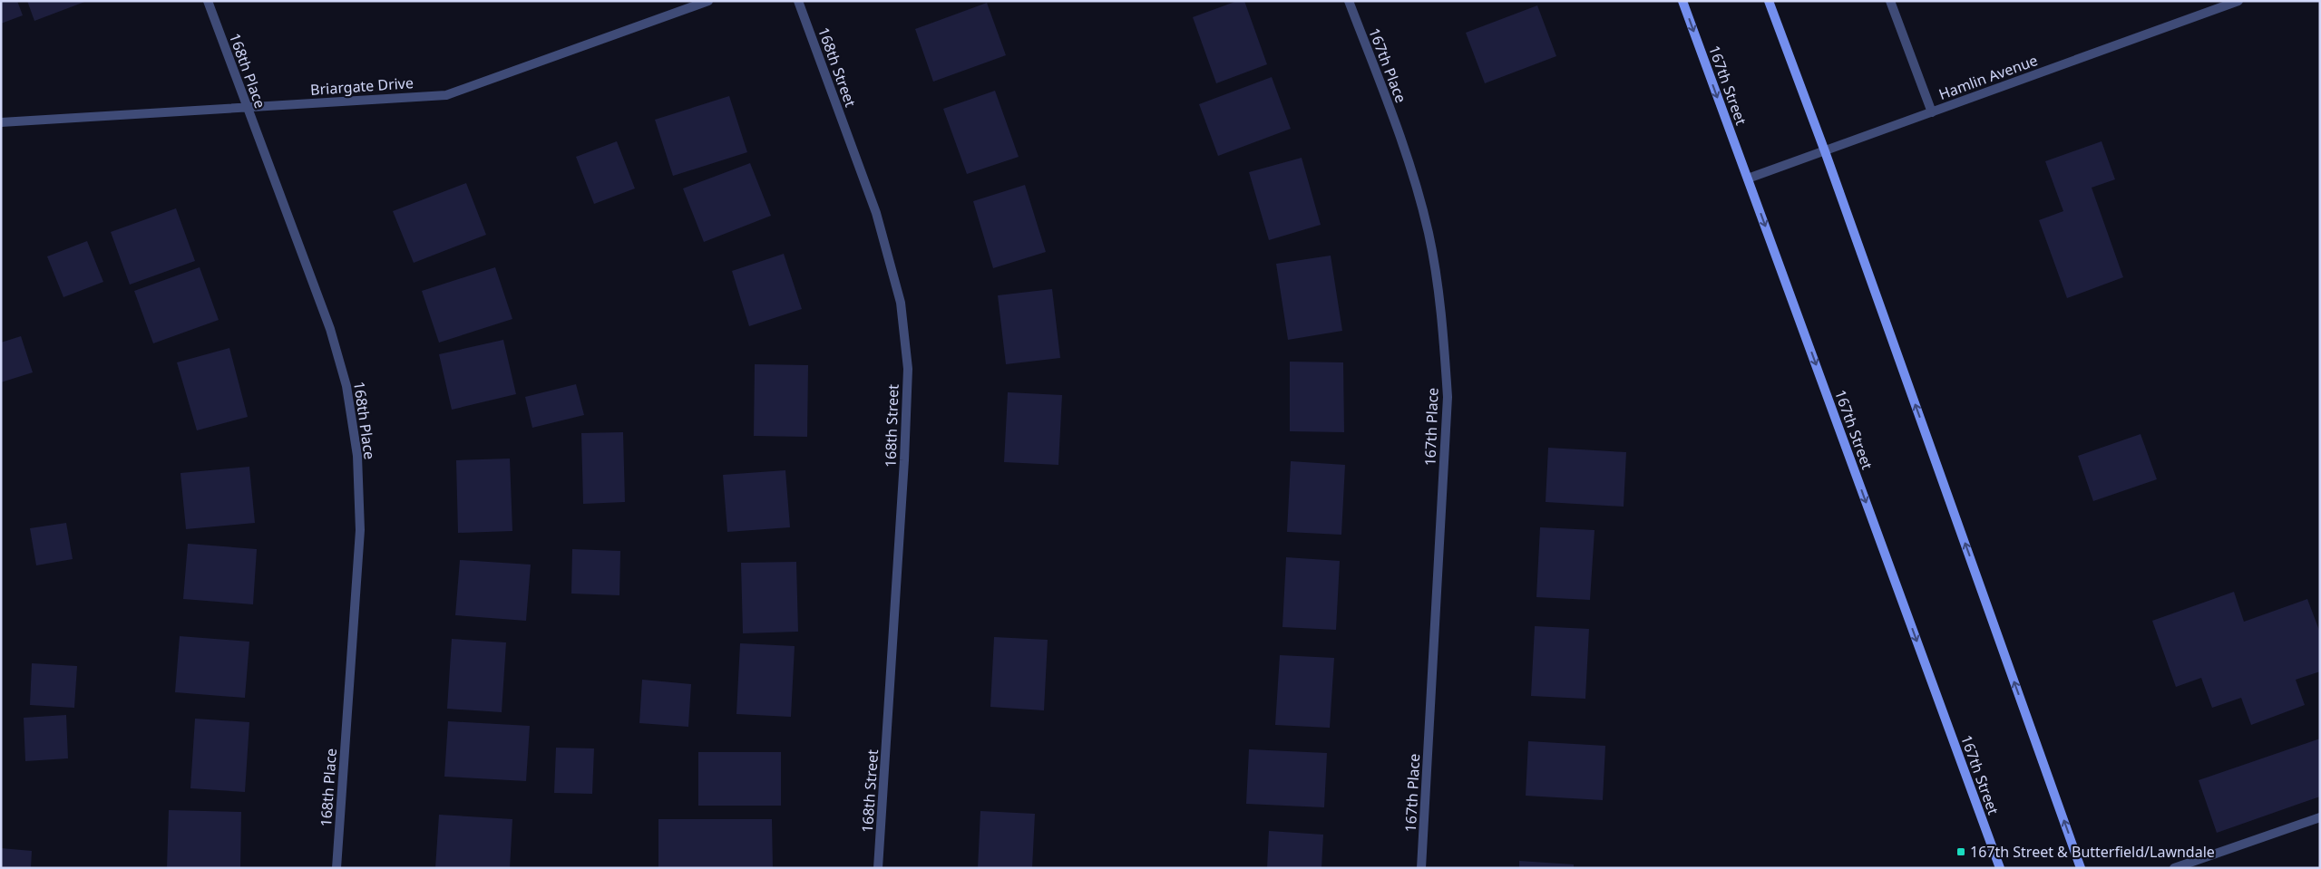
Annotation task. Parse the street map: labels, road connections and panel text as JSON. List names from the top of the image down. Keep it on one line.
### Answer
{"streets":{"main road":["167th Street"],"street":["167th Place","168th Street","168th Place","Hamlin Avenue","Briargate Drive"]},"crossings":[["168th Place","Briargate Drive"],["Hamlin Avenue","167th Street"]],"places":{"transit":["167th Street & Butterfield/Lawndale"]}}
